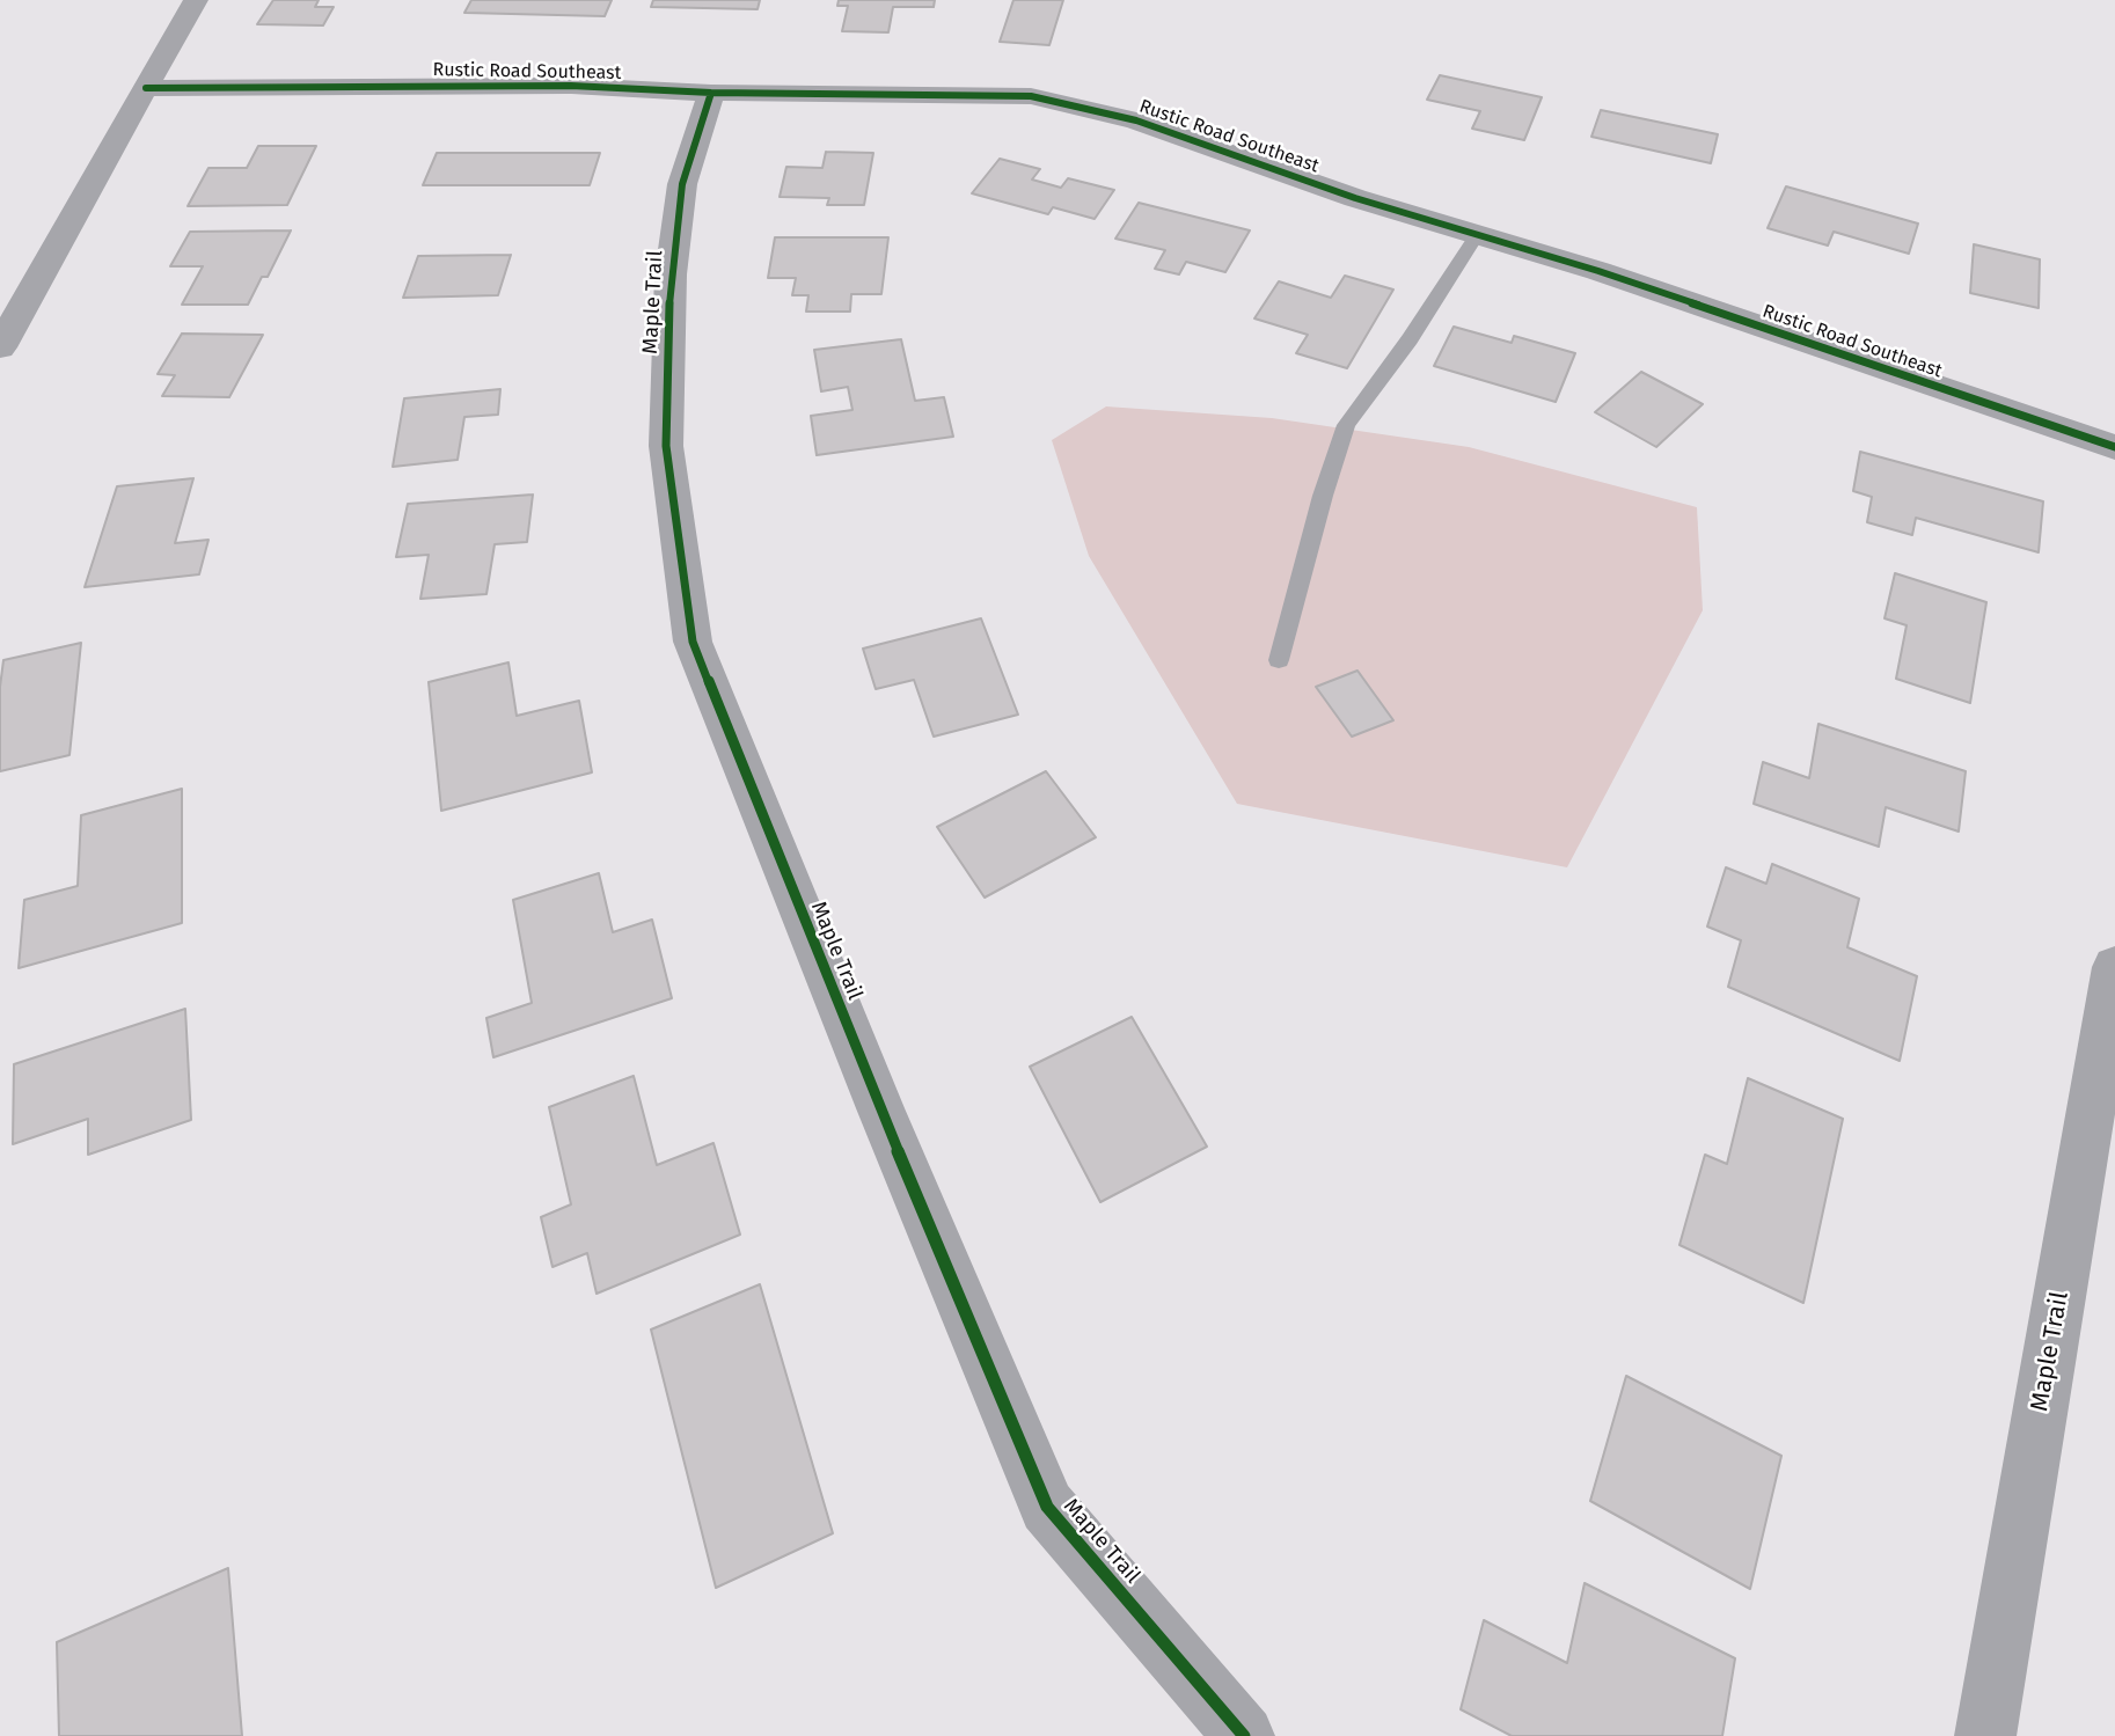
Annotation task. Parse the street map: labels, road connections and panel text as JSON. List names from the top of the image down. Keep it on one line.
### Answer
{"streets":{"street":["Rustic Road Southeast","Maple Trail"]},"crossings":[["Rustic Road Southeast","Maple Trail"]]}
